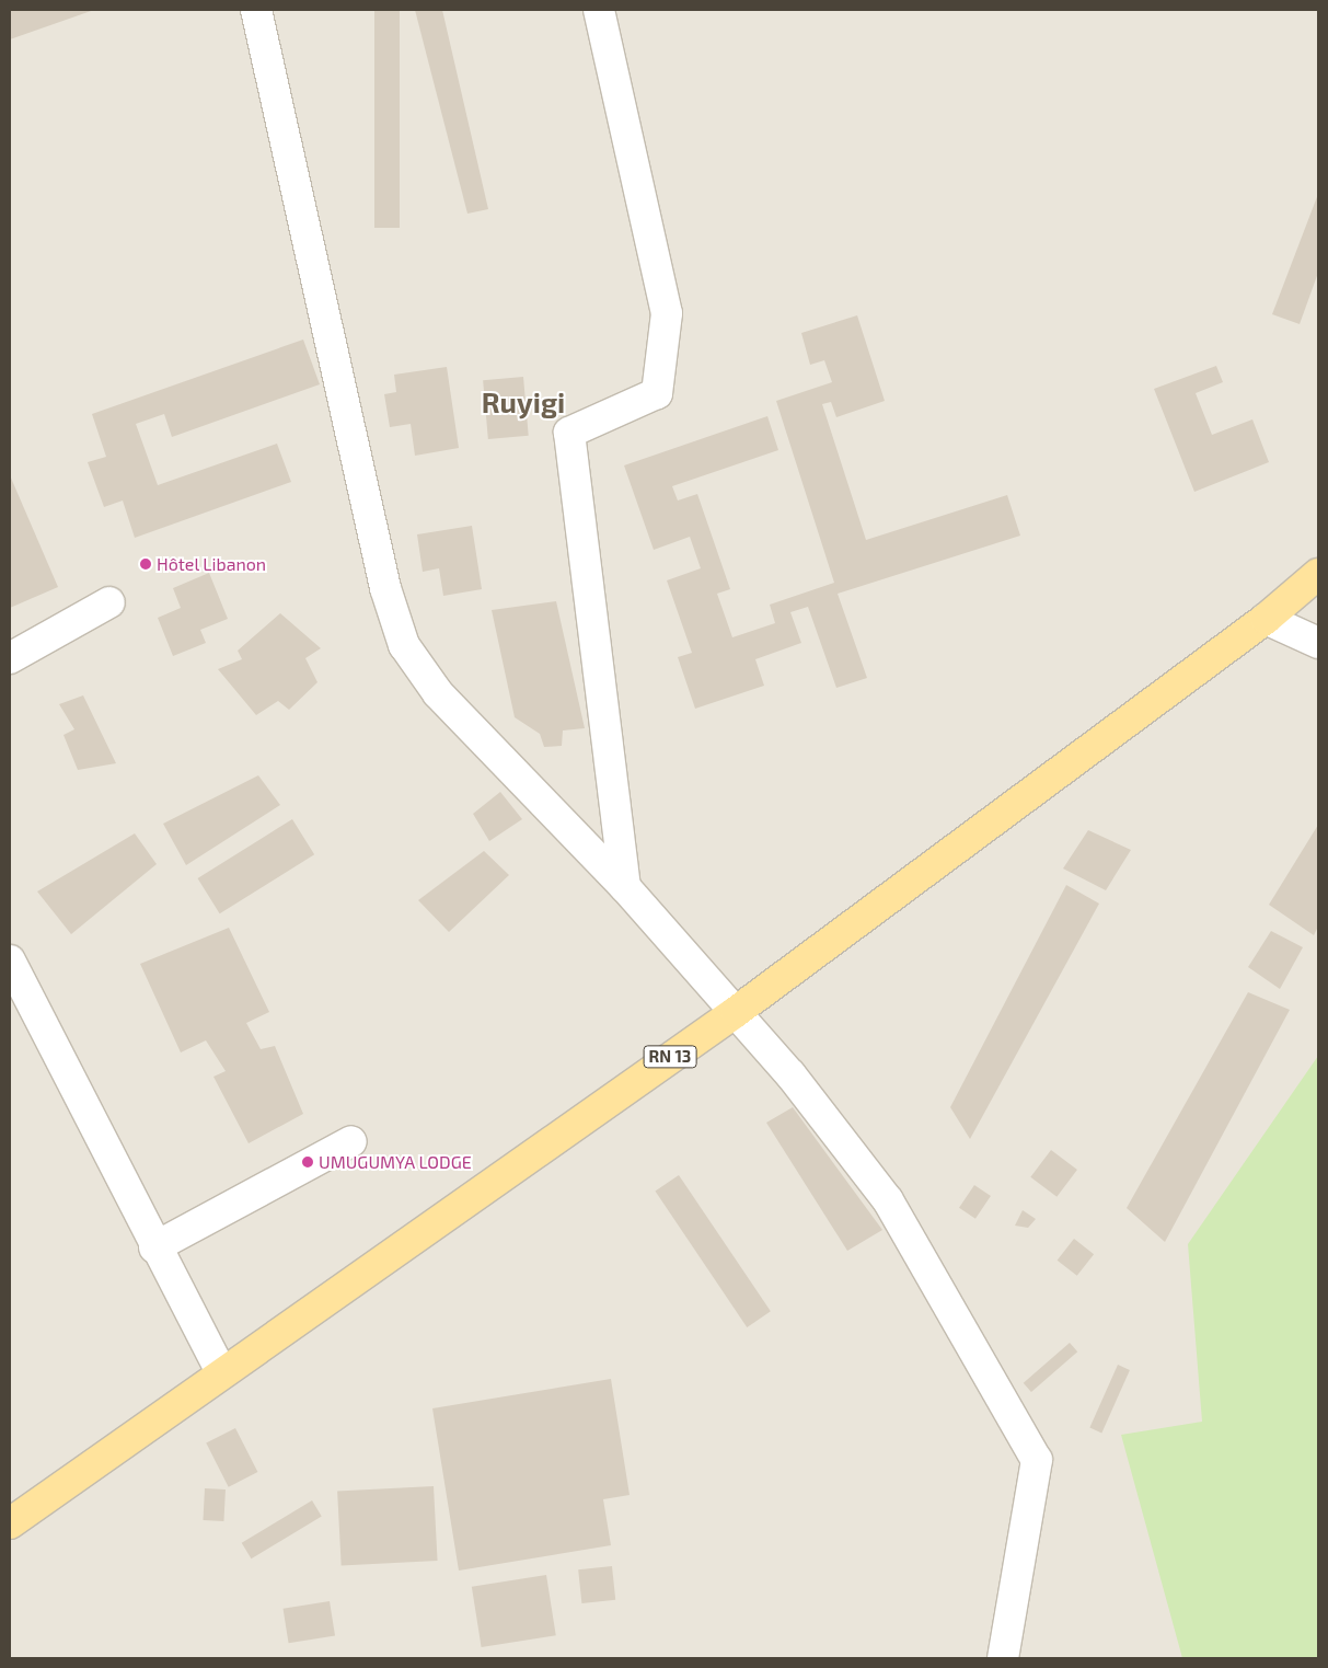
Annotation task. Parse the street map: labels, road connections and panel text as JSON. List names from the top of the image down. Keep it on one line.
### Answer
{"streets":{"main road":["RN 13"]},"districts":["Ruyigi"],"places":["Hôtel Libanon","UMUGUMYA LODGE"]}
